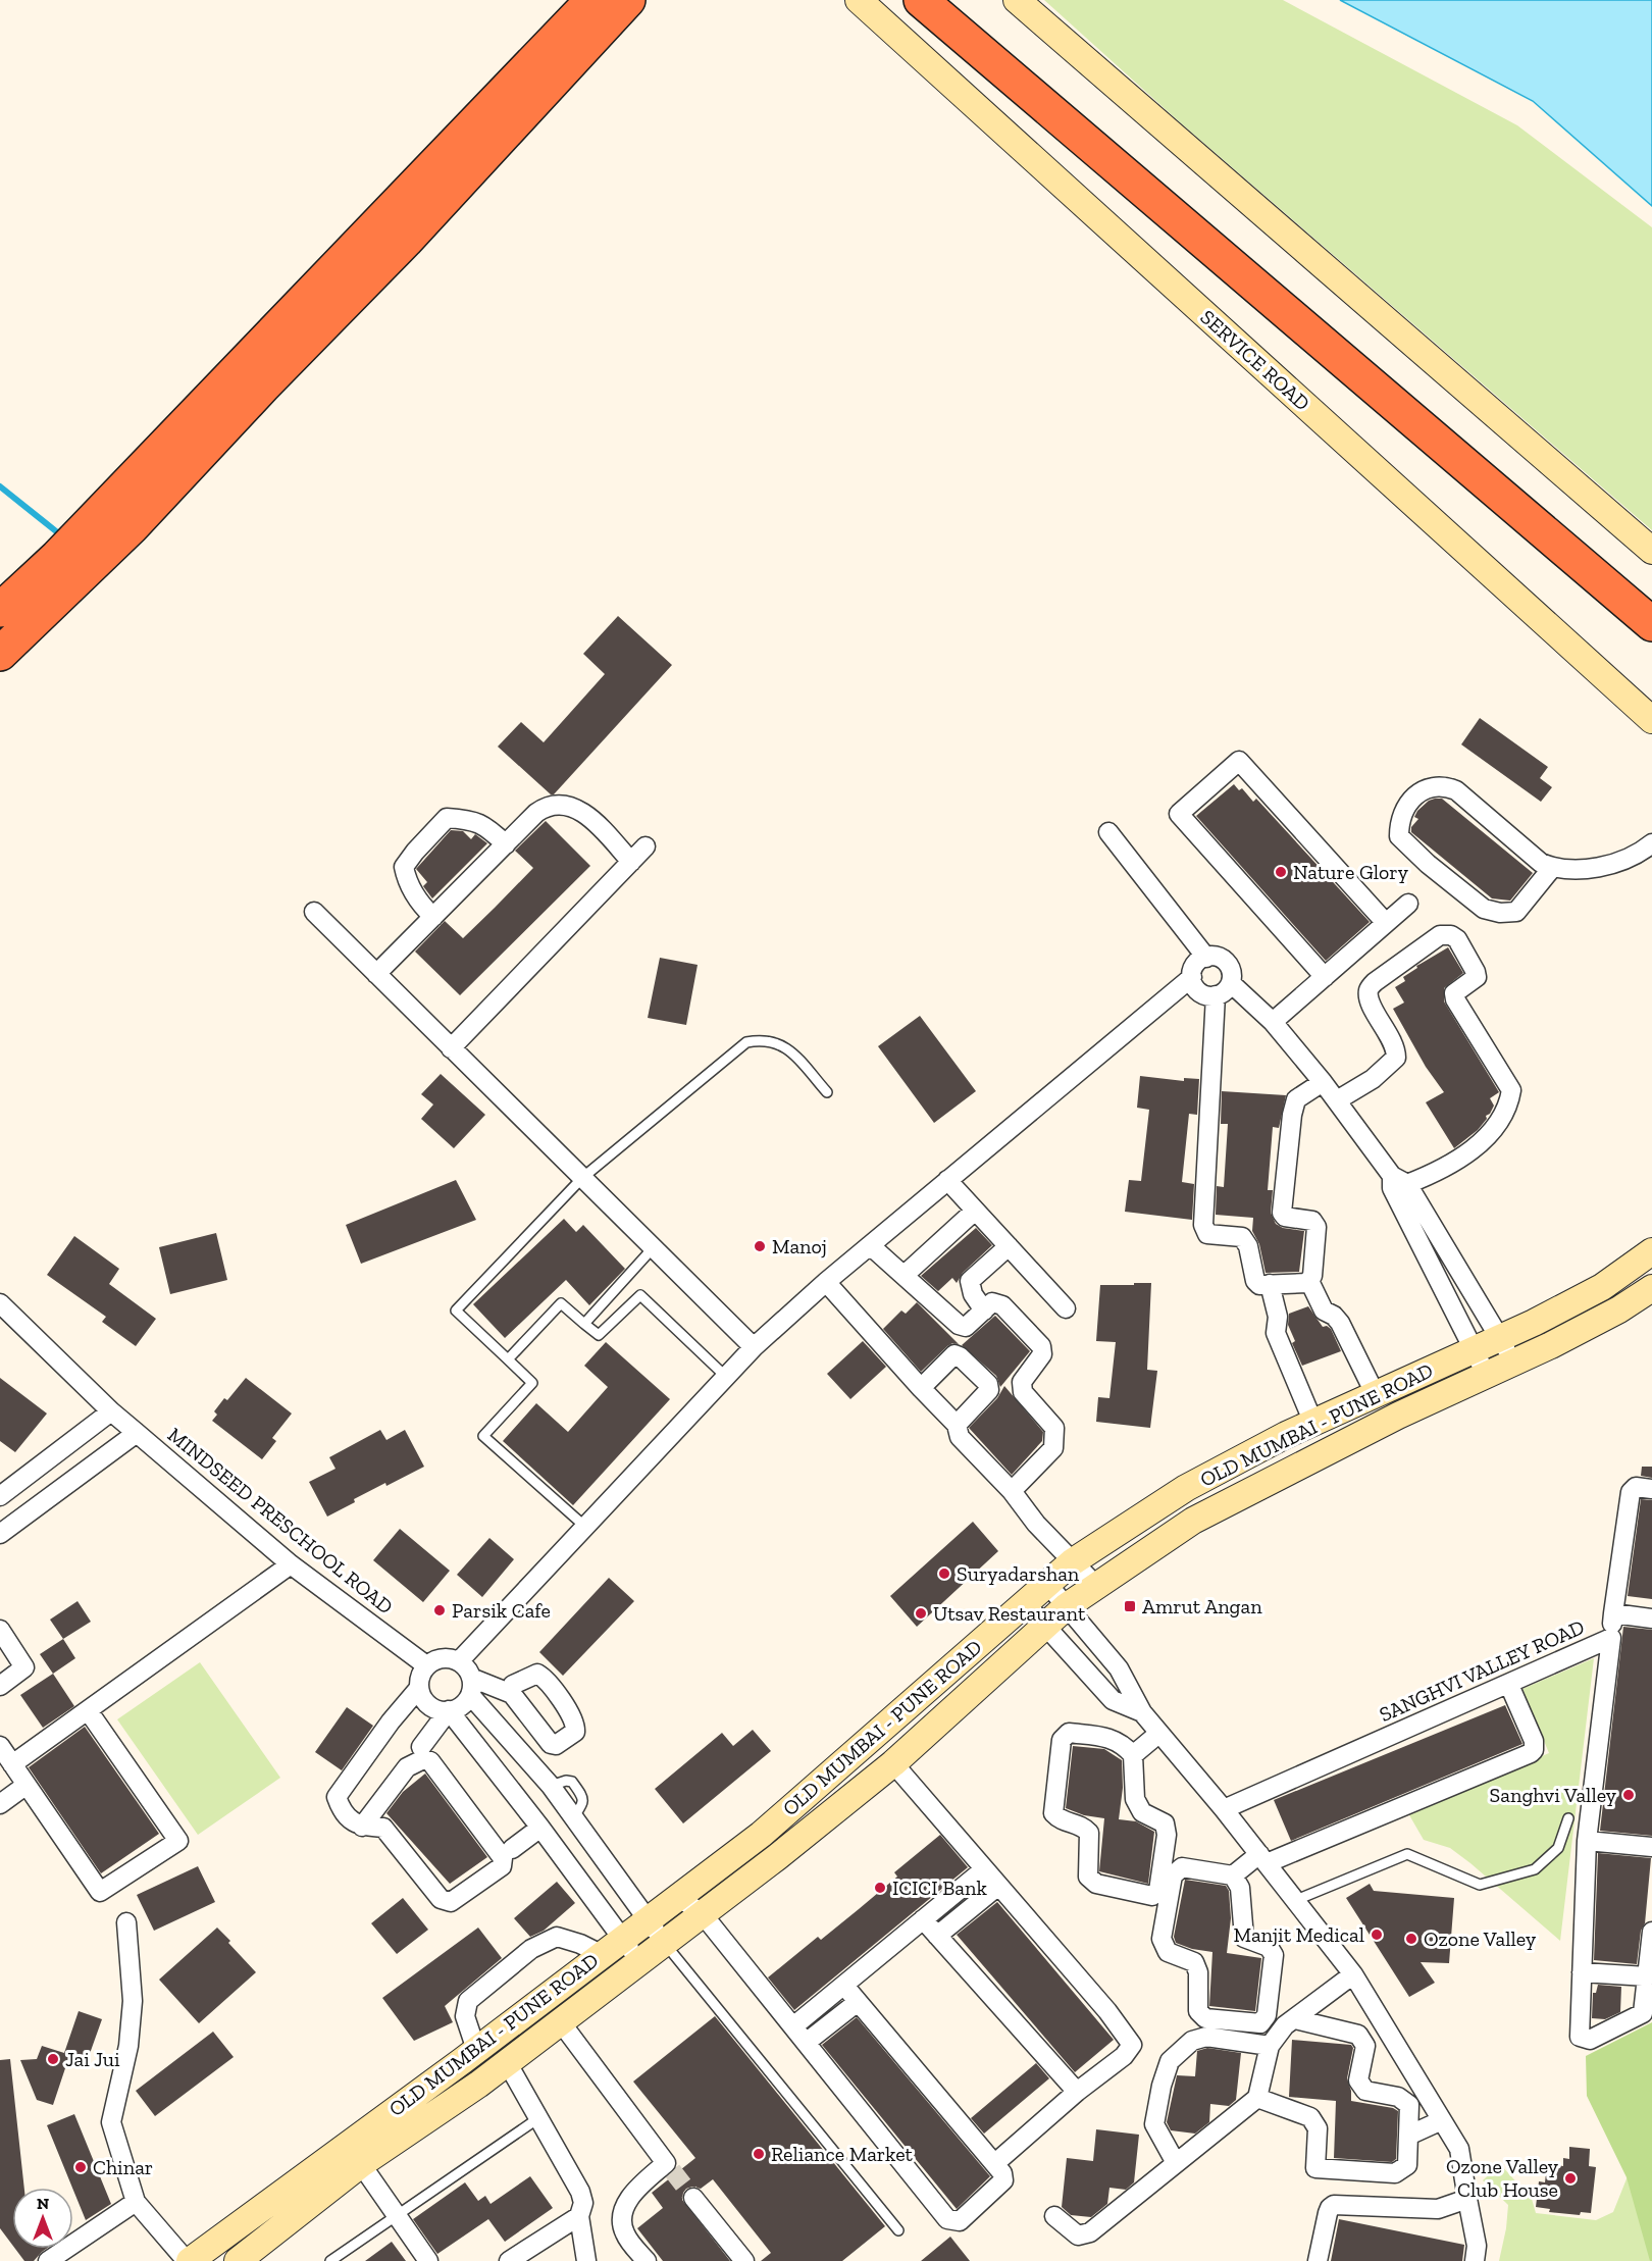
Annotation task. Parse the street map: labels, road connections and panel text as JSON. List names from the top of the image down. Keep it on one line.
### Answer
{"streets":{"main road":["SERVICE ROAD","OLD MUMBAI - PUNE ROAD"],"street":["MINDSEED PRESCHOOL ROAD","SANGHVI VALLEY ROAD"]},"places":{"other":["Nature Glory","Manoj","Suryadarshan","Parsik Cafe","Utsav Restaurant","Sanghvi Valley","ICICI Bank","Manjit Medical","Ozone Valley","Jai Jui","Reliance Market","Chinar","Ozone Valley Club House"],"transit":["Amrut Angan"]},"north":"top"}
